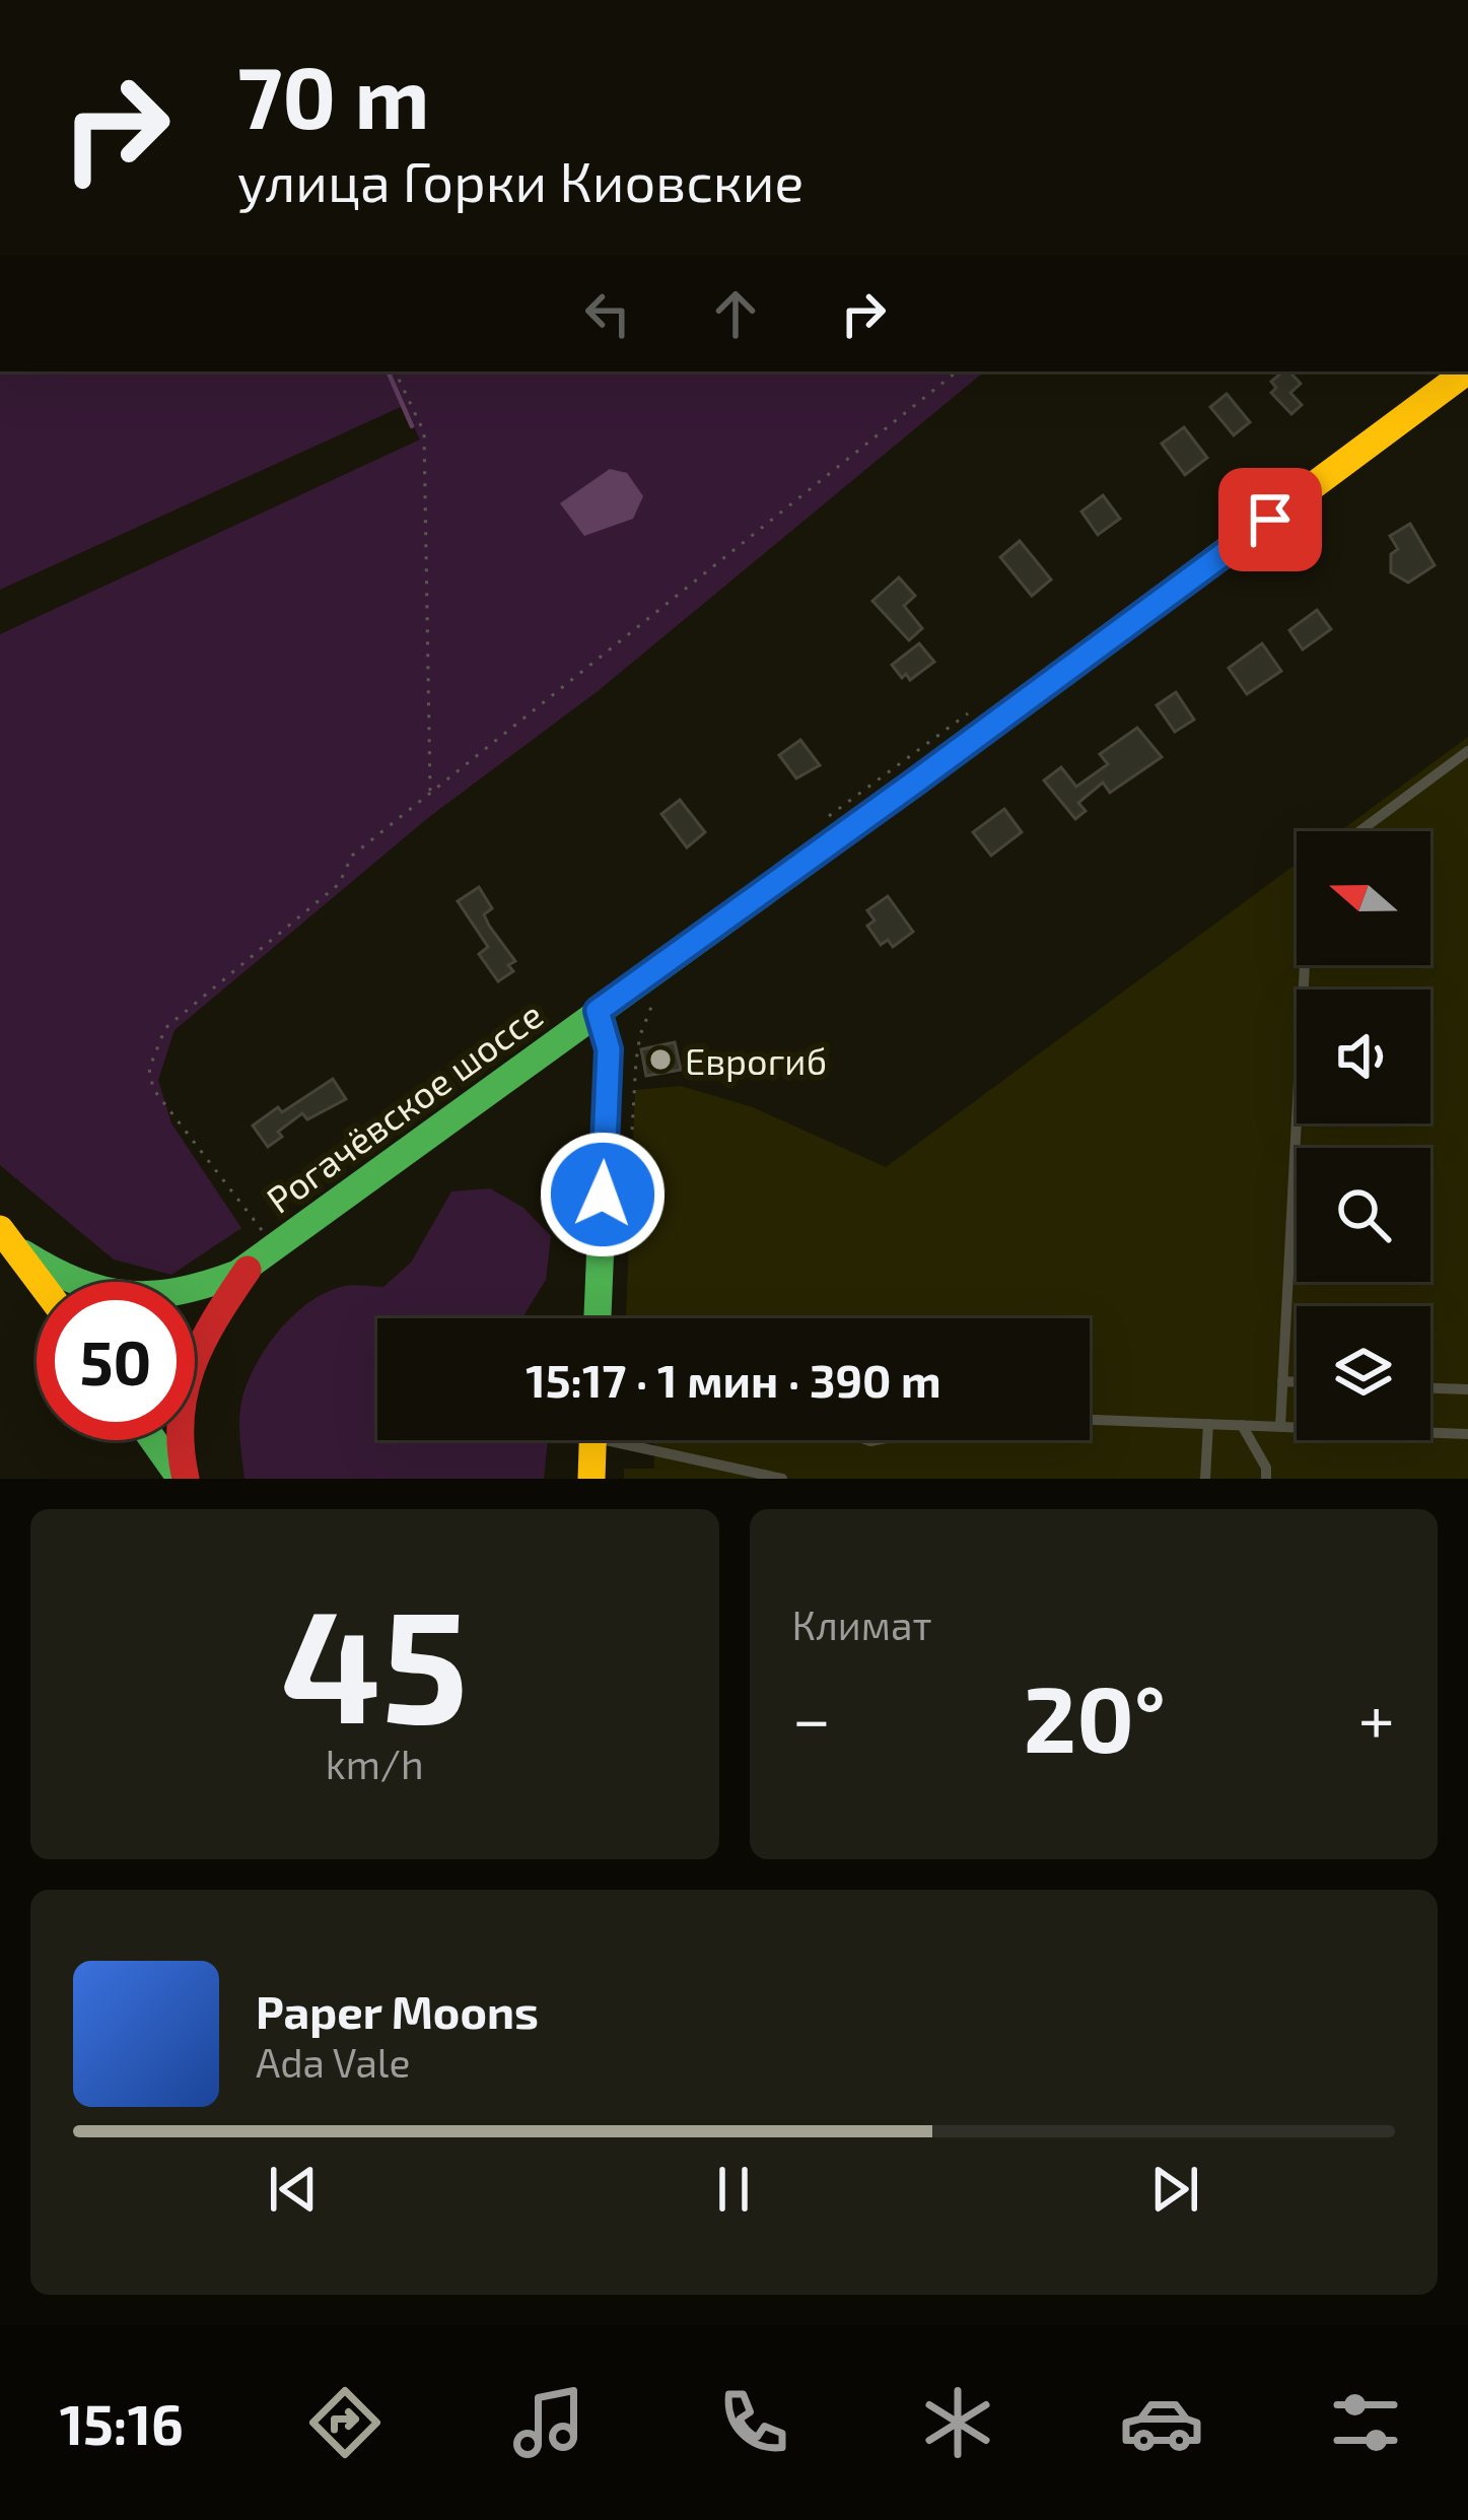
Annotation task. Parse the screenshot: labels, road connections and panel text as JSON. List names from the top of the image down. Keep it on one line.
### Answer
{"streets":{"main road":["Рогачёвское шоссе"]},"places":["Еврогиб"],"north":"left","page":{"turn":["70 m","улица Горки Киовские"],"limit":"50","trip":"15:17 · 1 мин · 390 m","tile":[["45","km/h"],"Климат"],"heat":["−","20°","+"],"song":["Paper Moons","Ada Vale"],"tabs":"15:16"}}
